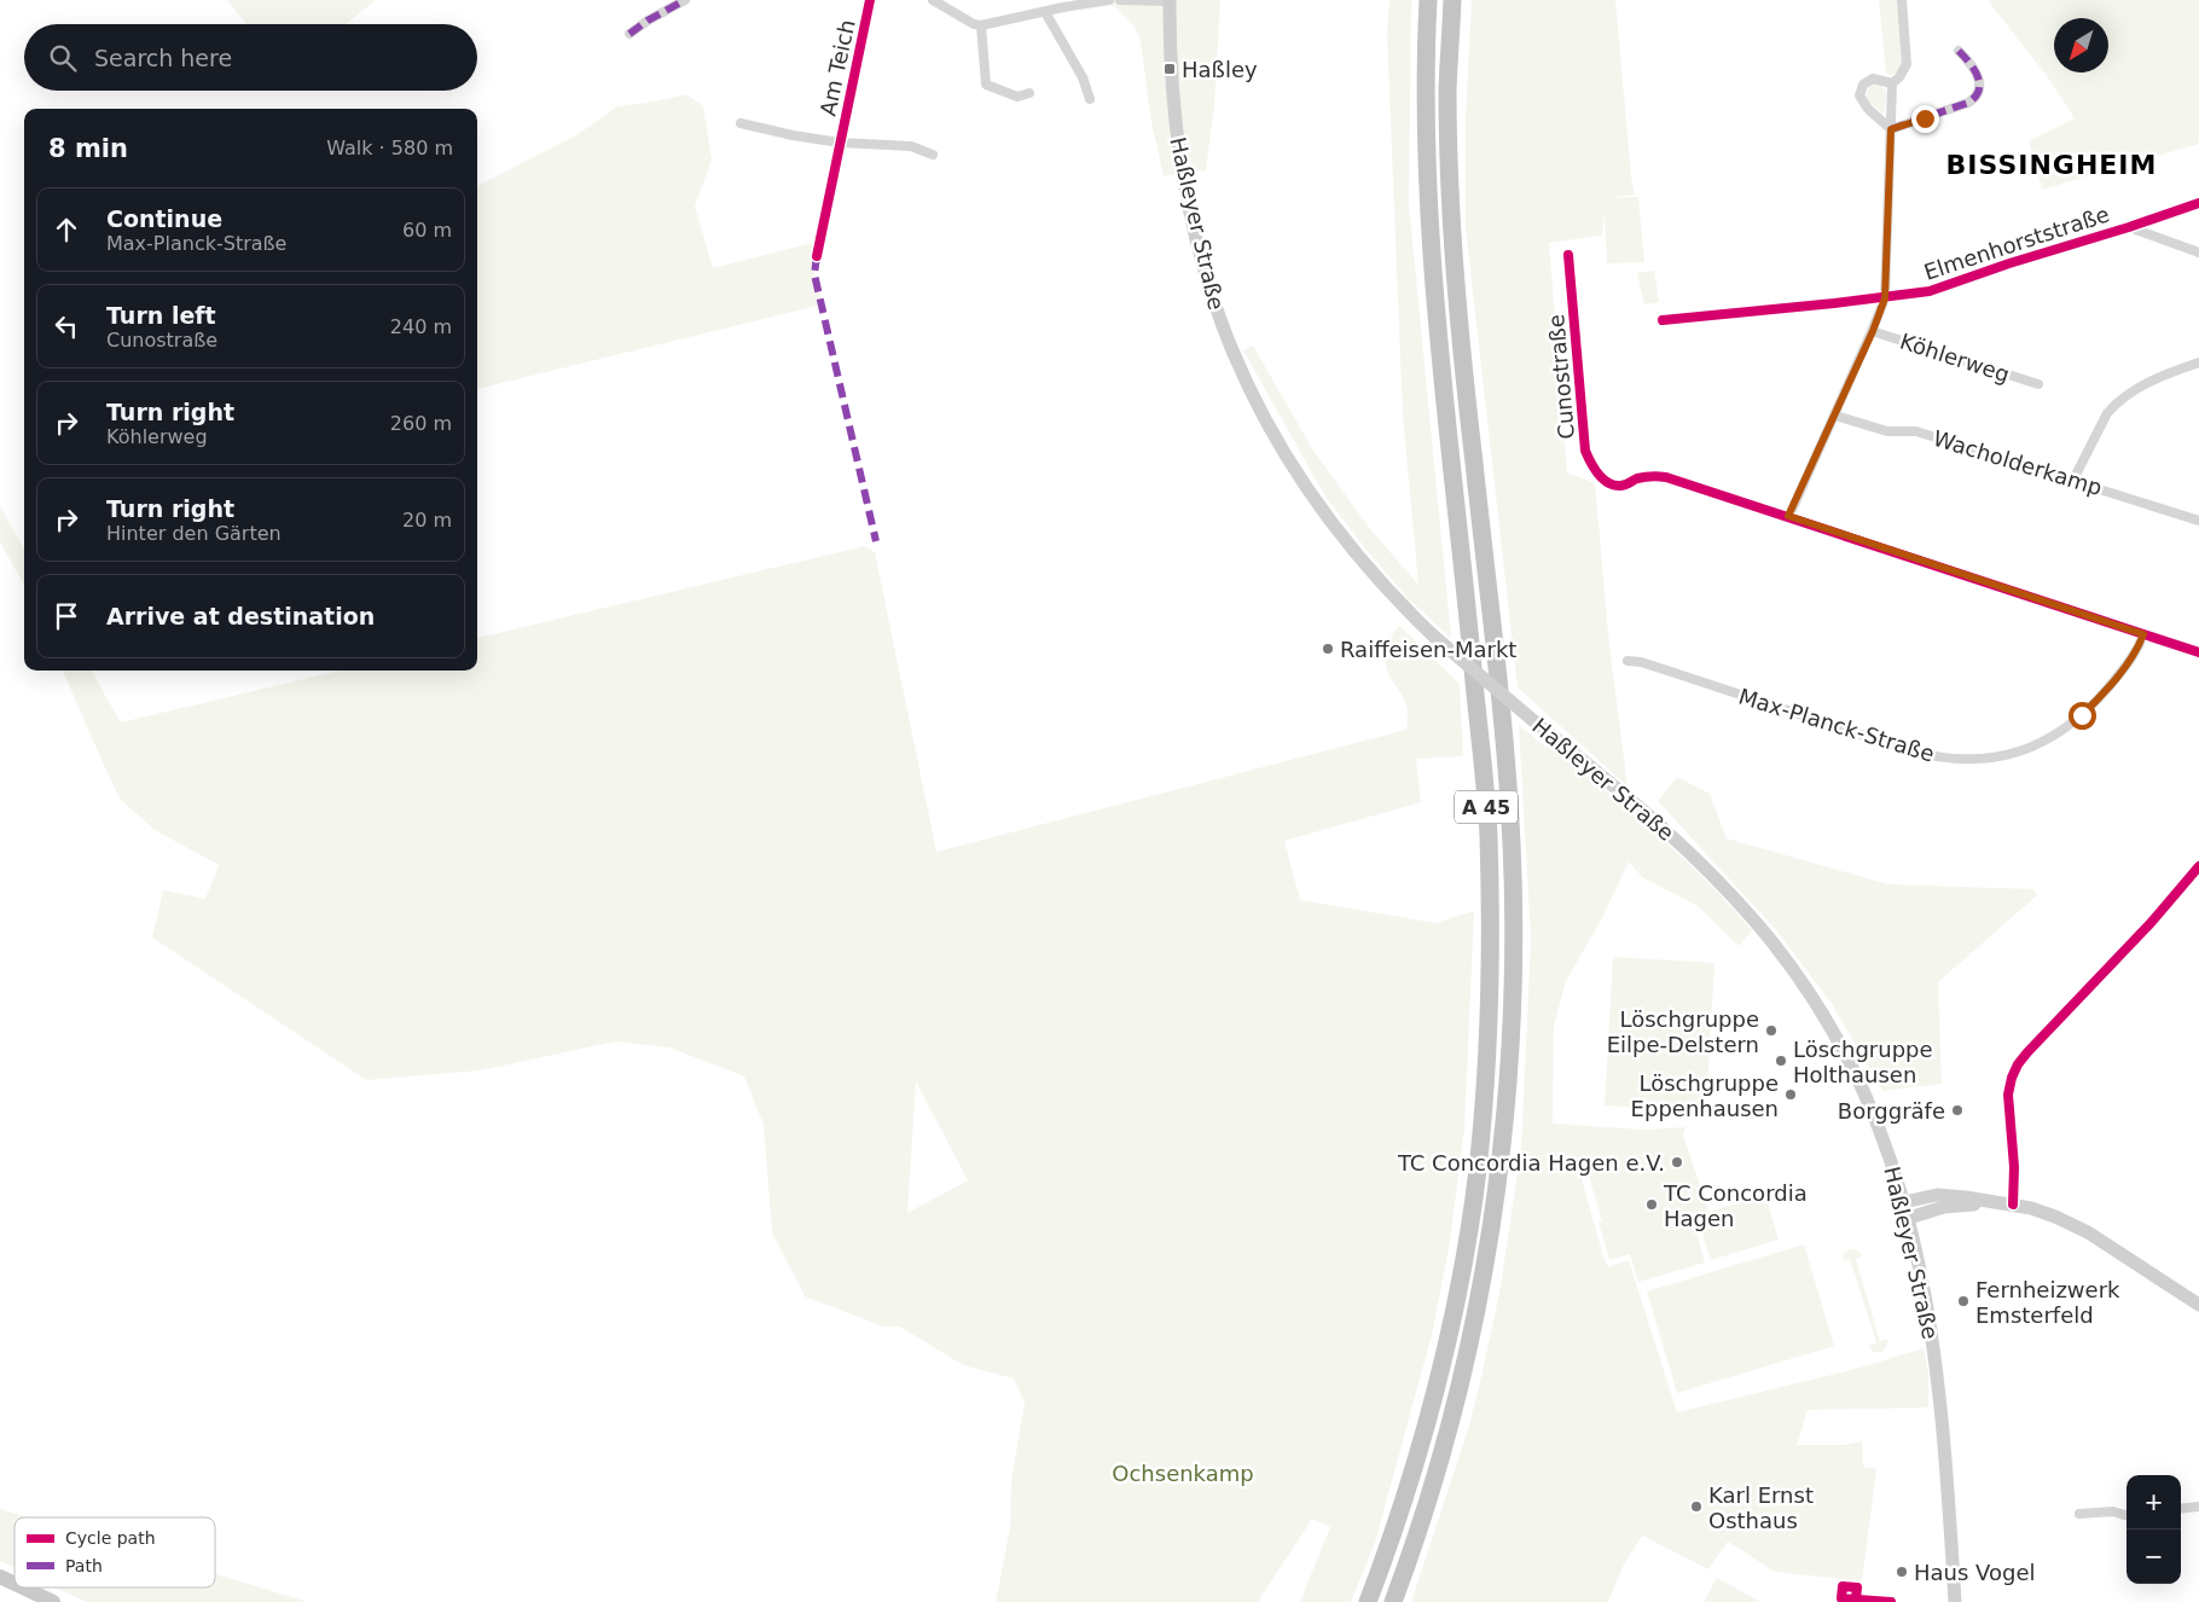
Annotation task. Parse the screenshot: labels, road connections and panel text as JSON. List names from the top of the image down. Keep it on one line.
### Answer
{"streets":{"highway":["A 45"],"main road":["Haßleyer Straße"],"street":["Am Teich","Elmenhorststraße","Köhlerweg","Cunostraße","Wacholderkamp","Max-Planck-Straße"]},"crossings":[["Elmenhorststraße","Köhlerweg"],["Köhlerweg","Cunostraße"],["Köhlerweg","Wacholderkamp"],["Cunostraße","Max-Planck-Straße"]],"districts":["BISSINGHEIM"],"parks":["Ochsenkamp"],"places":{"transit":["Haßley"],"other":["Raiffeisen-Markt","Löschgruppe Eilpe-Delstern","Löschgruppe Holthausen","Löschgruppe Eppenhausen","Borggräfe","TC Concordia Hagen e.V.","TC Concordia Hagen","Fernheizwerk Emsterfeld","Karl Ernst Osthaus","Haus Vogel"]},"legend":["Cycle path","Path"],"north":"bottom left","page":{"search":"Search here","heading":["8 min","Walk · 580 m"],"list":[["Continue","Max-Planck-Straße","60 m"],["Turn left","Cunostraße","240 m"],["Turn right","Köhlerweg","260 m"],["Turn right","Hinter den Gärten","20 m"],"Arrive at destination"],"map_buttons":["+","−"]}}
